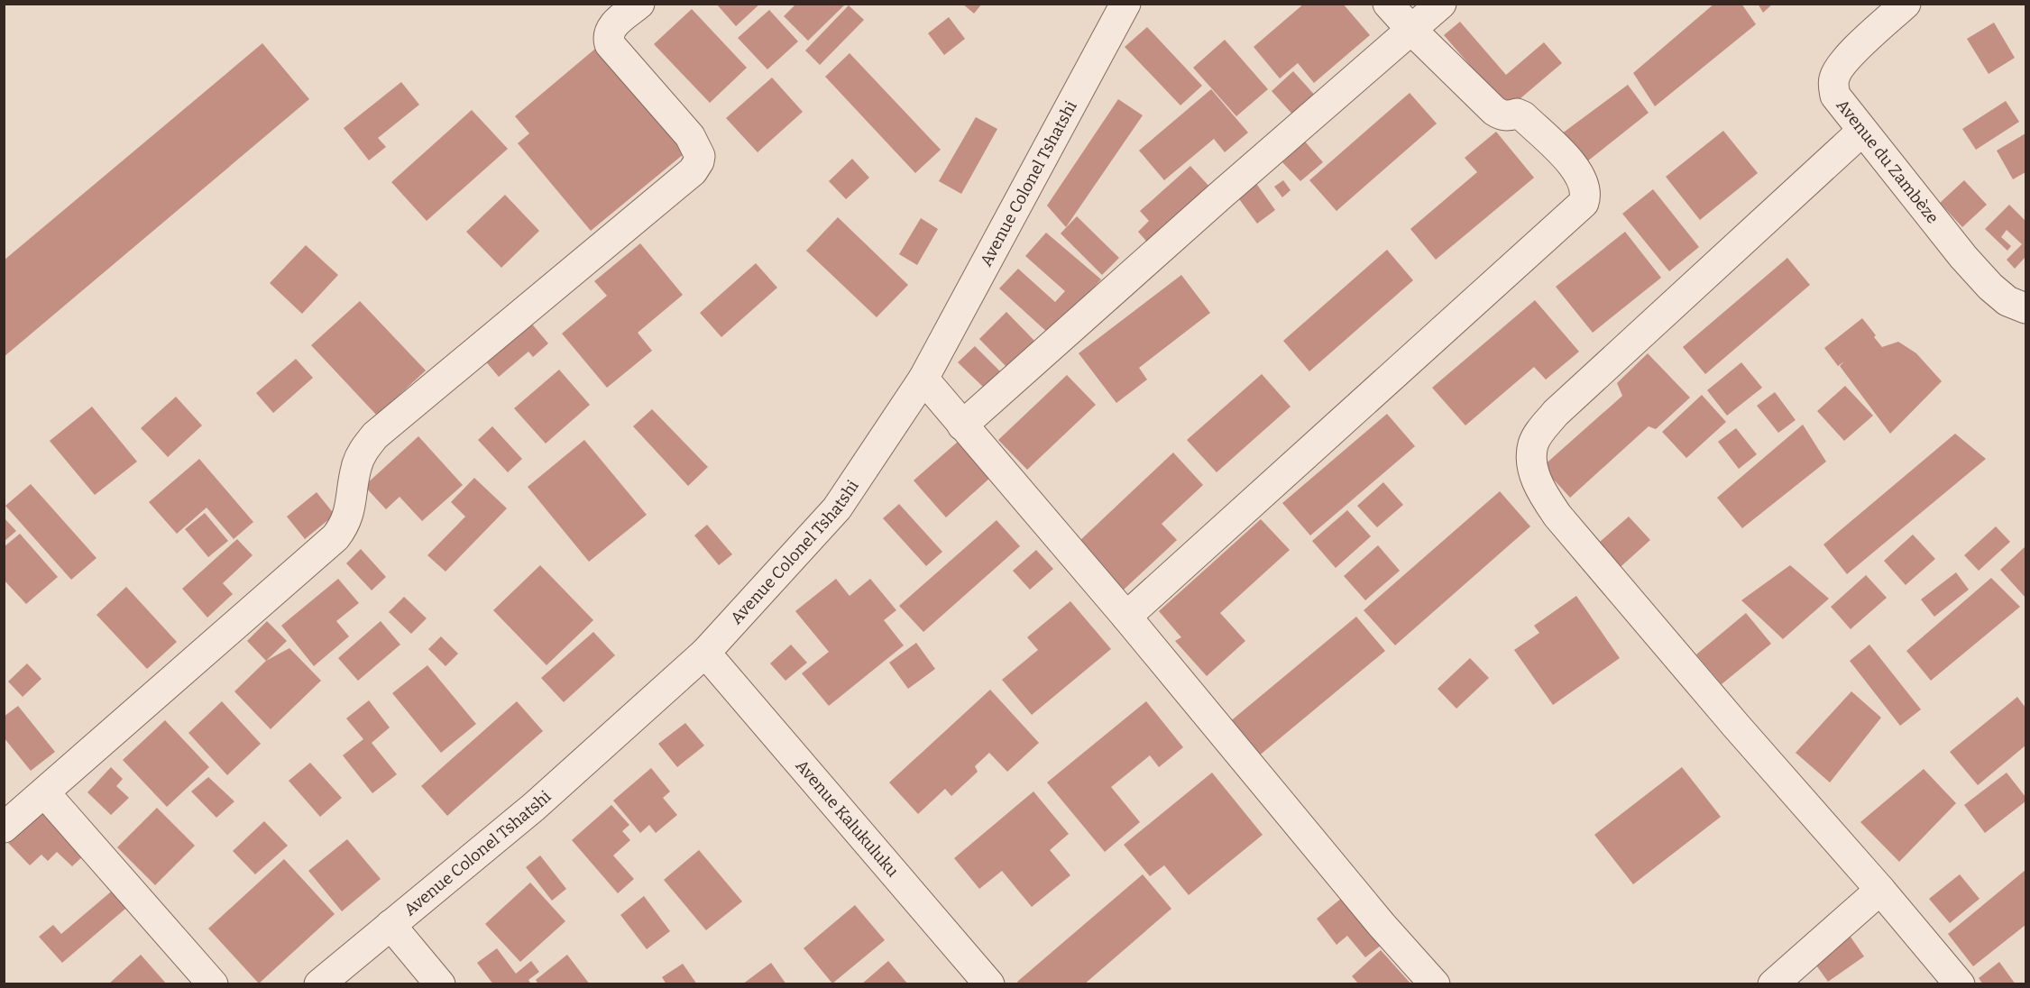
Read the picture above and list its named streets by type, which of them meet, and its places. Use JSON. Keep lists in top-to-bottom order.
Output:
{
  "streets": {
    "street": ["Avenue du Zambèze", "Avenue Colonel Tshatshi", "Avenue Kalukuluku"]
  },
  "crossings": [
    ["Avenue Colonel Tshatshi", "Avenue Kalukuluku"]
  ]
}
